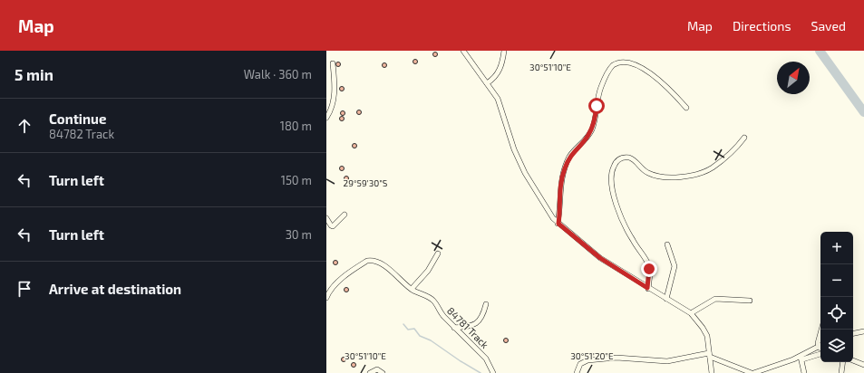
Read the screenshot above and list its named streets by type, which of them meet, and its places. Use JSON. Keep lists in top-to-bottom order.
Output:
{
  "streets": {
    "street": ["84781 Track"]
  },
  "north": "top right",
  "page": {
    "header": "Map",
    "nav": ["Map", "Directions", "Saved"],
    "heading": ["5 min", "Walk · 360 m"],
    "list": [
      ["Continue", "84782 Track", "180 m"],
      ["Turn left", "150 m"],
      ["Turn left", "30 m"],
      "Arrive at destination"
    ],
    "map_buttons": ["+", "−"]
  },
  "coordinates": ["30°51'10\"E", "29°59'30\"S", "30°51'20\"E"]
}
